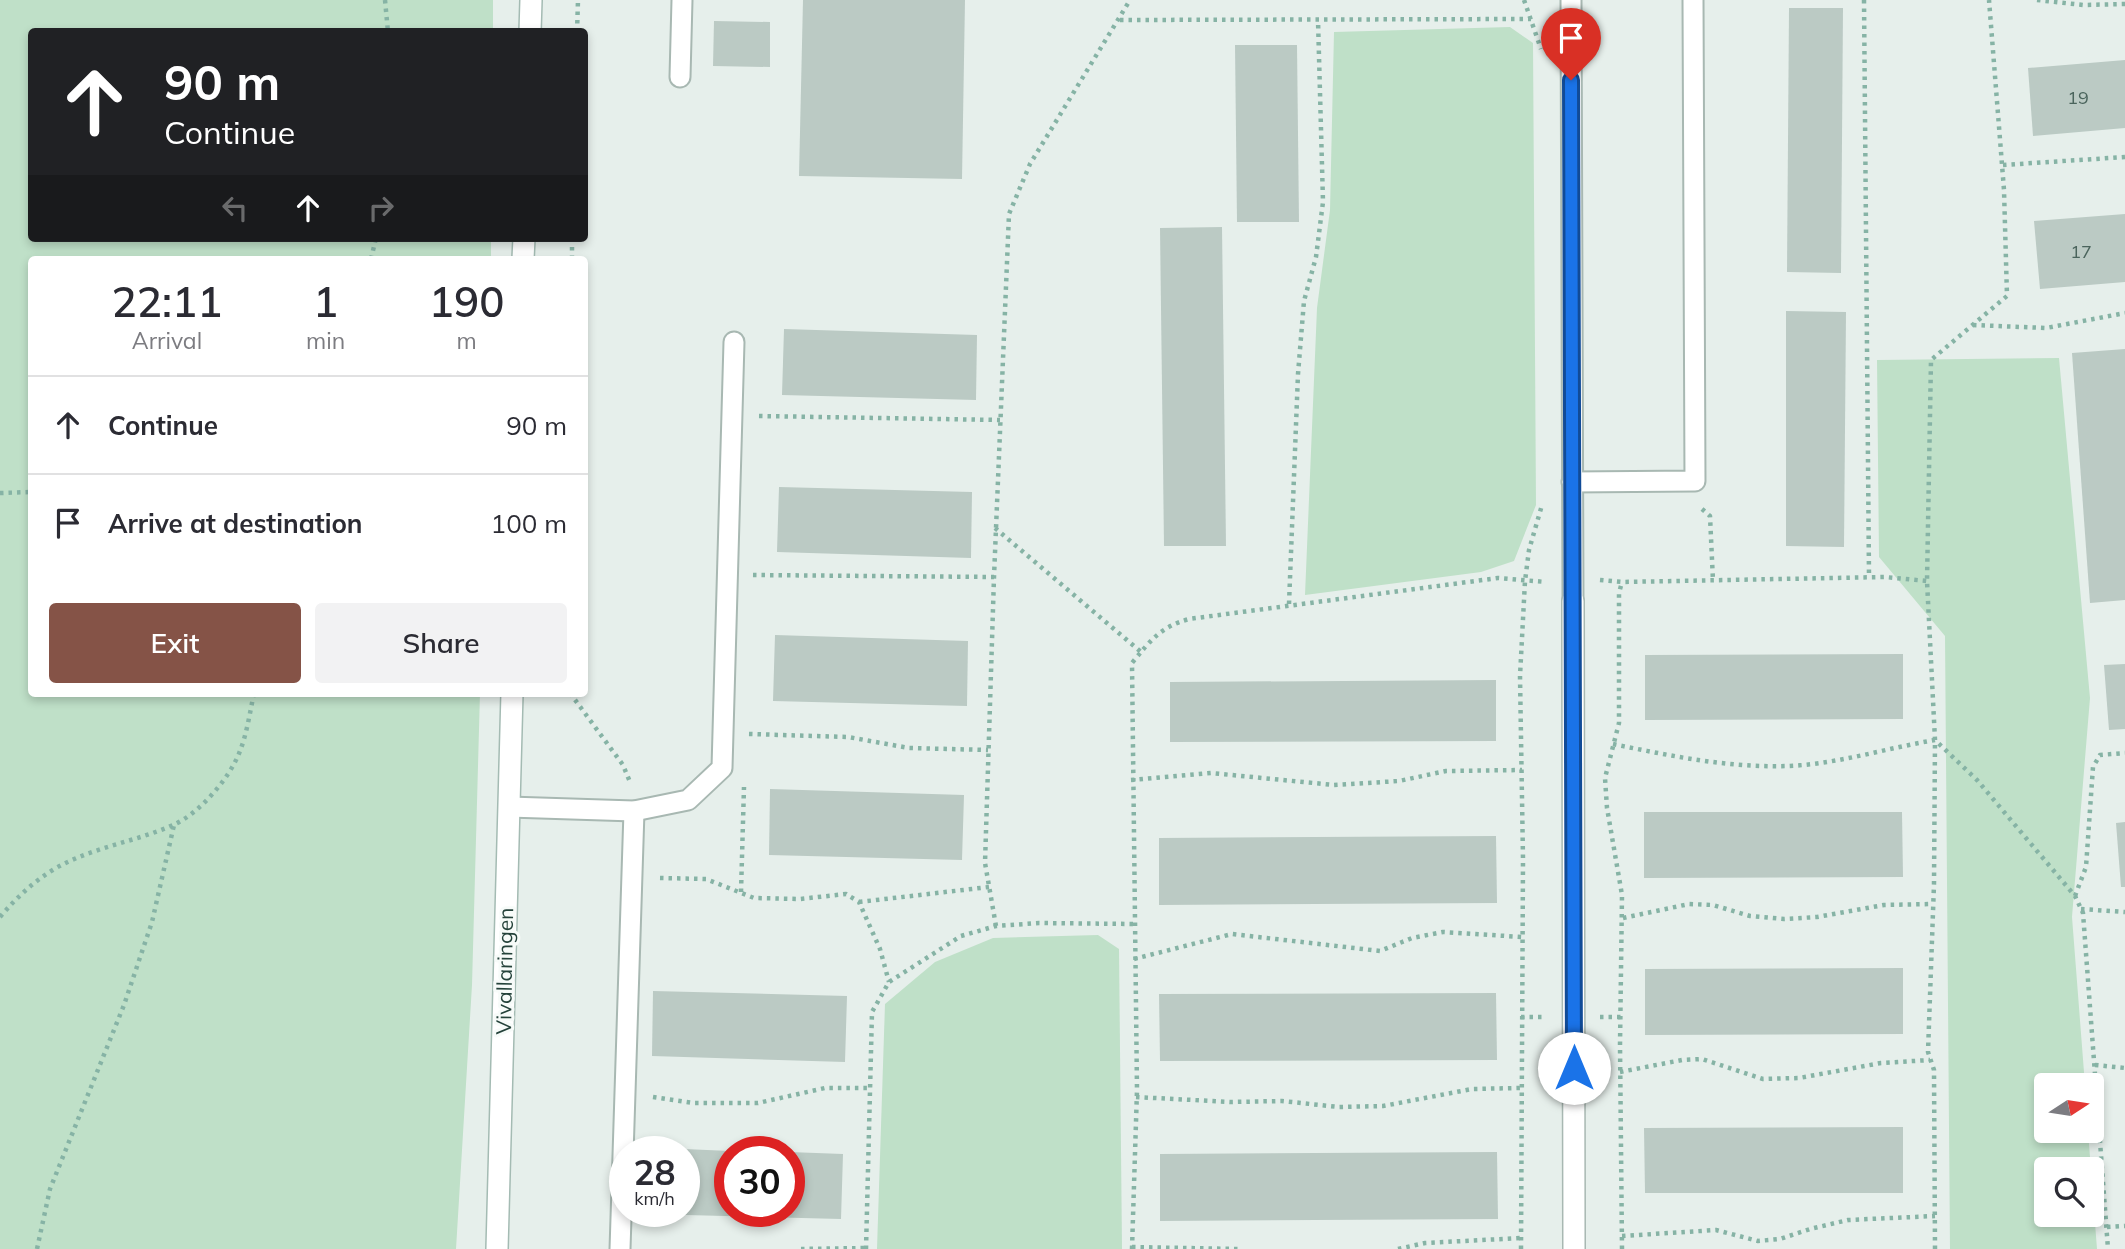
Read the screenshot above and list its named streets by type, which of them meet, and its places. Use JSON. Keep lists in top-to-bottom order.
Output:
{
  "streets": {
    "street": ["Vivallaringen"]
  },
  "house_numbers": ["19", "17"],
  "north": "right",
  "page": {
    "turn": ["90 m", "Continue"],
    "eta": [
      "22:11",
      "Arrival",
      "1",
      "min",
      "190",
      "m"
    ],
    "list": [
      {
        "name": "Continue",
        "value": "90 m"
      },
      {
        "name": "Arrive at destination",
        "value": "100 m"
      }
    ],
    "buttons": ["Exit", "Share"],
    "speed": "28 km/h",
    "limit": "30"
  }
}
